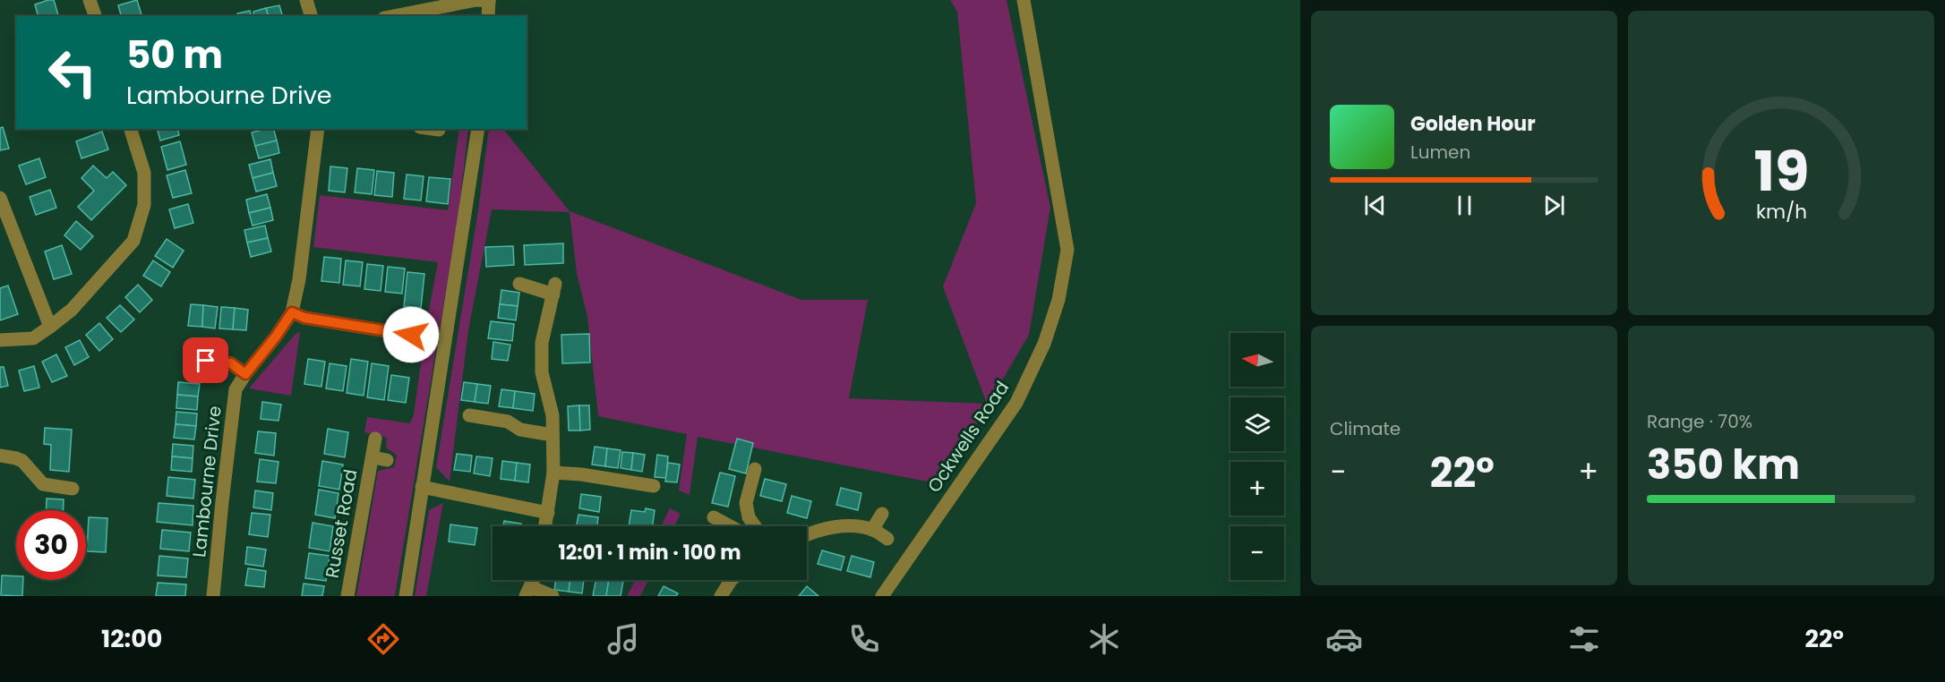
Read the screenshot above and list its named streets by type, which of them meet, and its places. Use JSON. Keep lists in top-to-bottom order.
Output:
{
  "streets": {
    "street": ["Ockwells Road", "Lambourne Drive", "Russet Road"]
  },
  "north": "left",
  "page": {
    "turn": ["50 m", "Lambourne Drive"],
    "song": ["Golden Hour", "Lumen"],
    "tile": [
      "Climate",
      ["Range · 70%", "350 km"]
    ],
    "map_buttons": ["+", "−"],
    "heat": ["−", "22°", "+"],
    "limit": "30",
    "trip": "12:01 · 1 min · 100 m",
    "tabs": ["12:00", "22°"],
    "gauge": ["19", "km/h"]
  }
}
